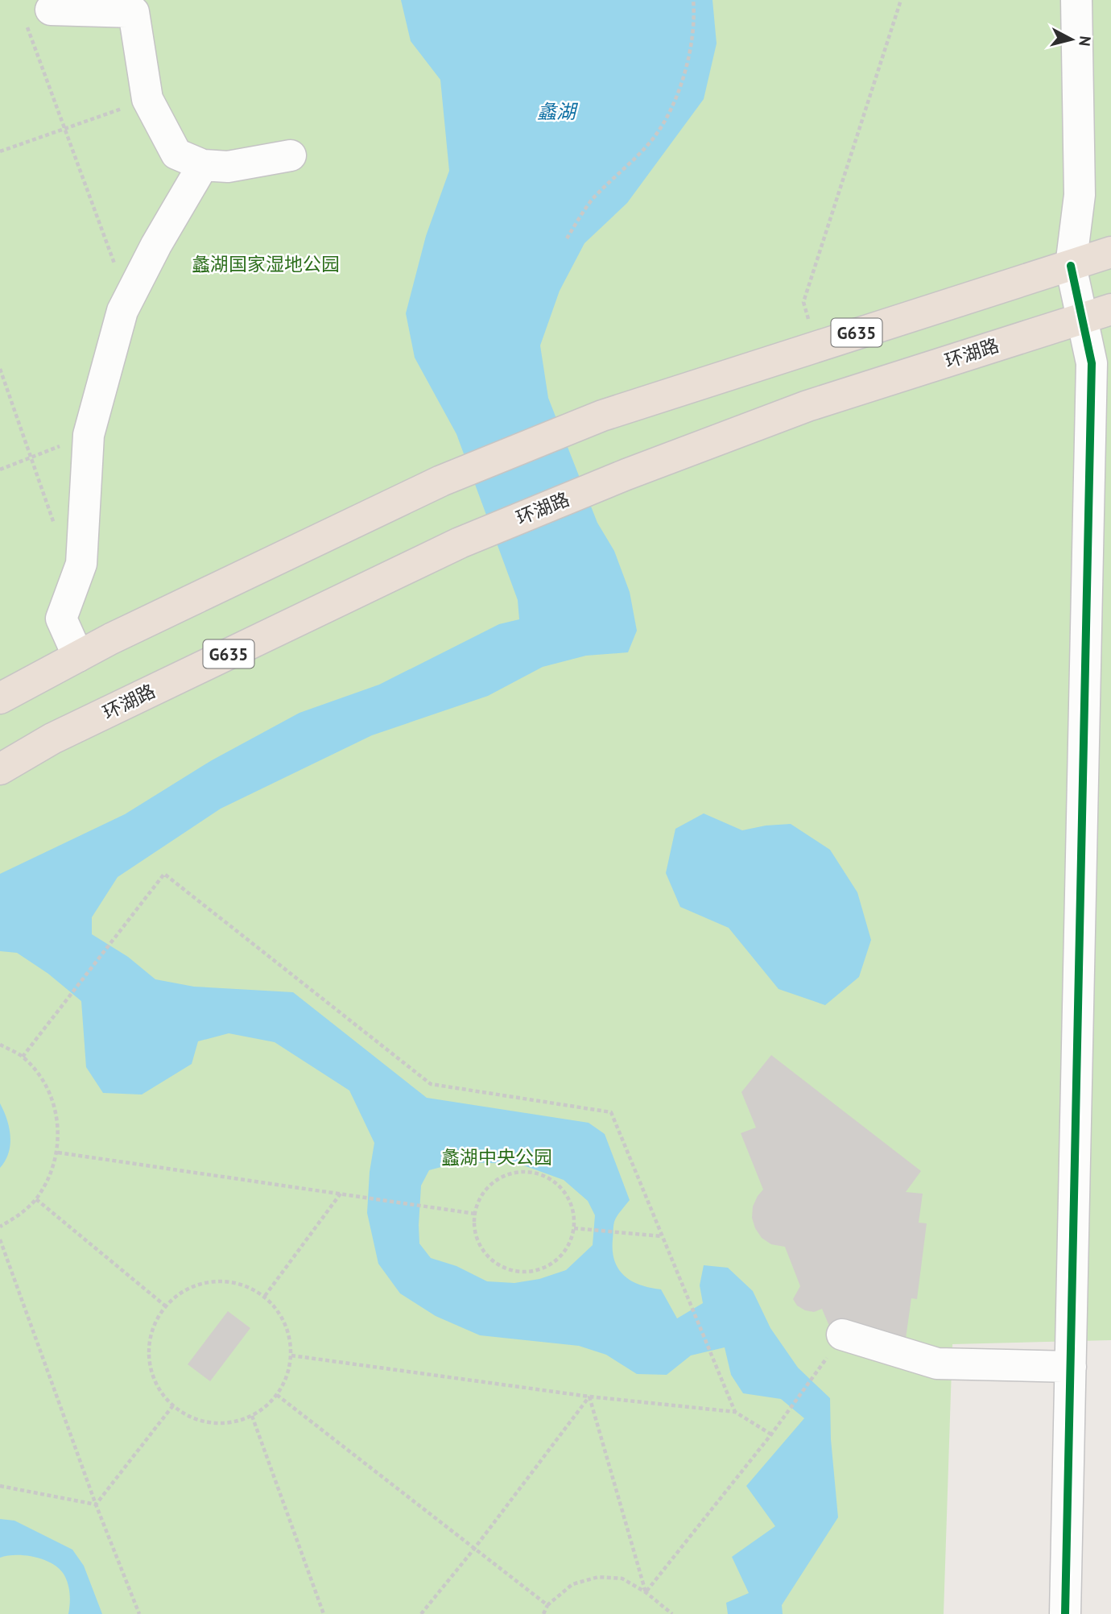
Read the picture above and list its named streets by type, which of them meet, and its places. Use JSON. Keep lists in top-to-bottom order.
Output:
{
  "streets": {
    "highway": ["G635", "环湖路"]
  },
  "water": ["蠡湖"],
  "parks": ["蠡湖国家湿地公园", "蠡湖中央公园"],
  "north": "right"
}
